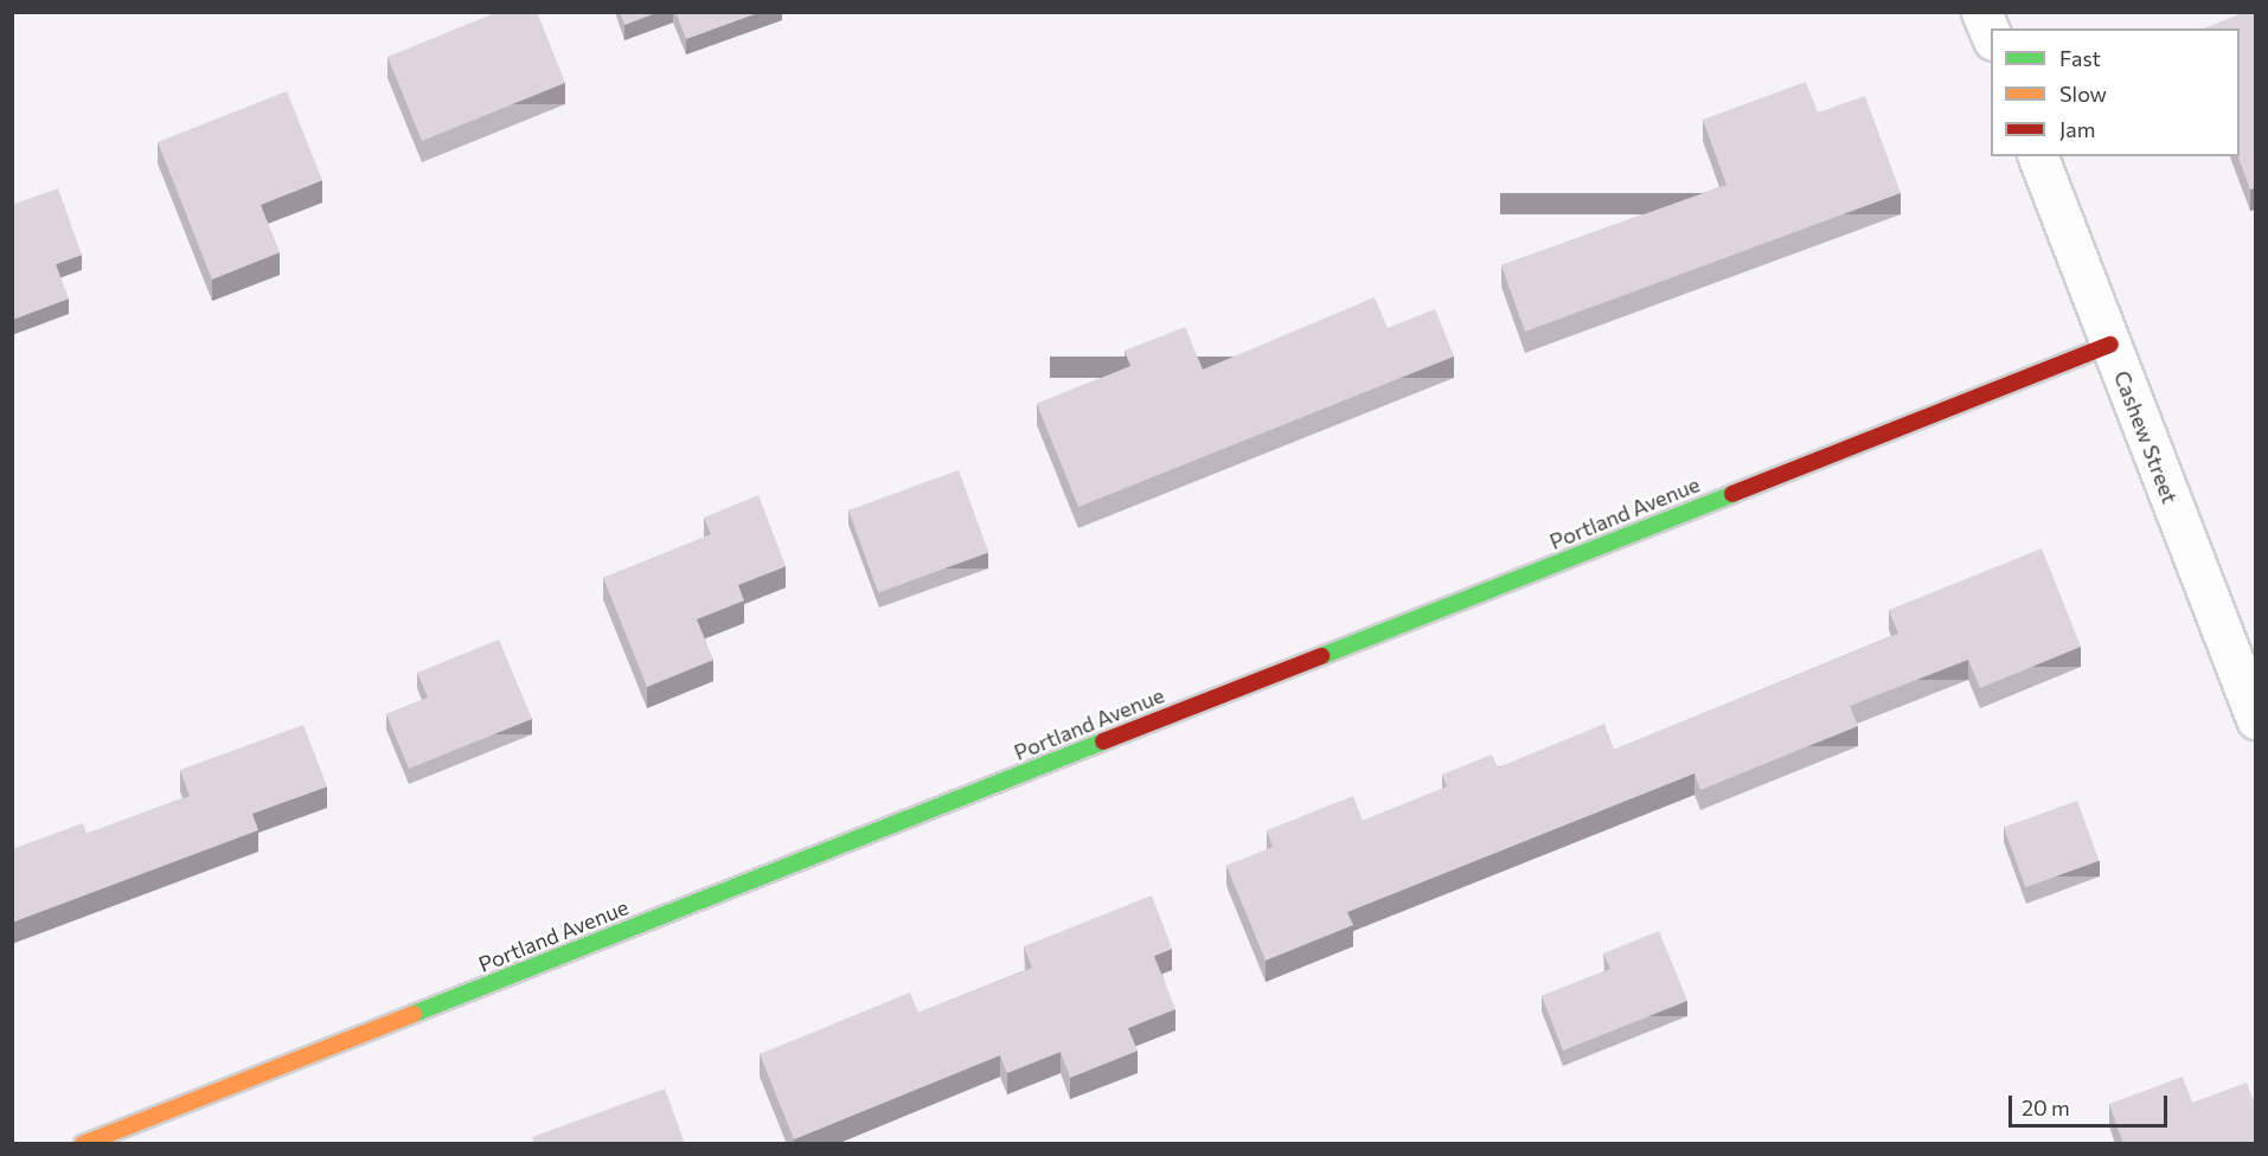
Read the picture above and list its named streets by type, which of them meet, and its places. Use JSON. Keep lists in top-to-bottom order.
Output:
{
  "streets": {
    "street": ["Cashew Street", "Portland Avenue"]
  },
  "crossings": [
    ["Cashew Street", "Portland Avenue"]
  ],
  "legend": ["Fast", "Slow", "Jam"],
  "scale_bar": "20 m"
}
